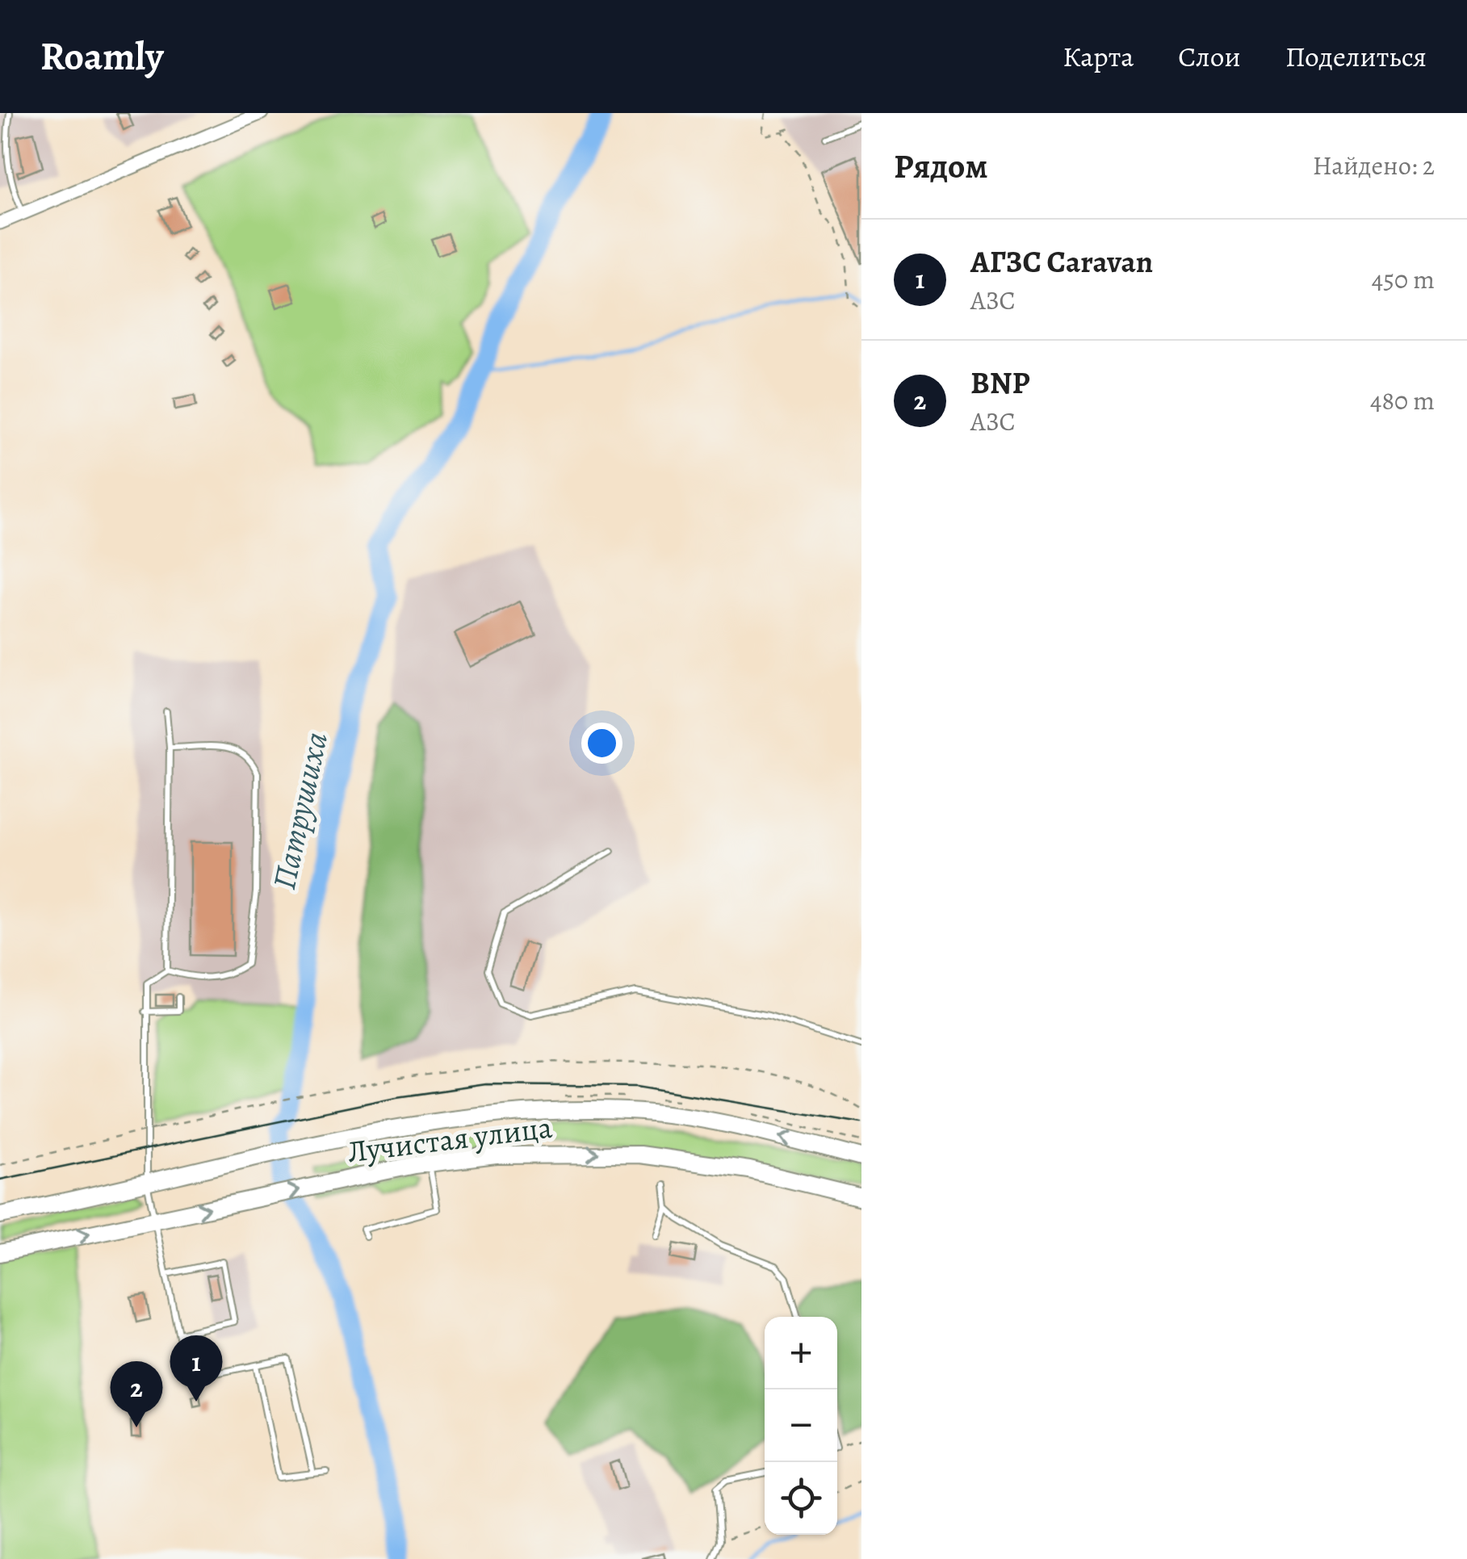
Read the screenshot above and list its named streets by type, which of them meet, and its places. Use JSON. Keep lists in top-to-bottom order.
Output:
{
  "streets": {
    "main road": ["Лучистая улица"]
  },
  "water": ["Патрушиха"],
  "page": {
    "header": "Roamly",
    "nav": ["Карта", "Слои", "Поделиться"],
    "heading": ["Рядом", "Найдено: 2"],
    "list": [
      {
        "mark": "1",
        "name": "АГЗС Caravan",
        "note": "АЗС",
        "value": "450 m"
      },
      {
        "mark": "2",
        "name": "BNP",
        "note": "АЗС",
        "value": "480 m"
      }
    ],
    "map_buttons": ["+", "−"],
    "pins": ["1", "2"]
  }
}
